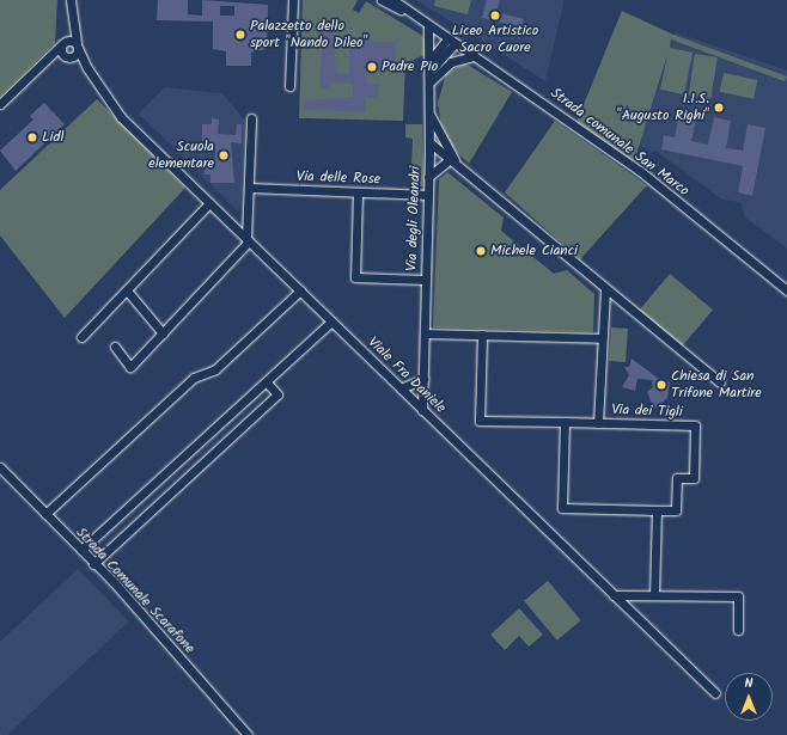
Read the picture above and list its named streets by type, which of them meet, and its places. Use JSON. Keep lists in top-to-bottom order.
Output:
{
  "streets": {
    "street": [
      "Strada comunale San Marco",
      "Via delle Rose",
      "Via degli Oleandri",
      "Viale Fra Daniele",
      "Via dei Tigli",
      "Strada Comunale Scarafone"
    ]
  },
  "crossings": [
    ["Strada comunale San Marco", "Via degli Oleandri"],
    ["Via delle Rose", "Via degli Oleandri"],
    ["Via degli Oleandri", "Viale Fra Daniele"]
  ],
  "places": [
    "Liceo Artistico Sacro Cuore",
    "Palazzetto dello sport \"Nando Dileo\"",
    "Padre Pio",
    "I.I.S. \"Augusto Righi\"",
    "Lidl",
    "Scuola elementare",
    "Michele Cianci",
    "Chiesa di San Trifone Martire"
  ],
  "north": "top"
}
